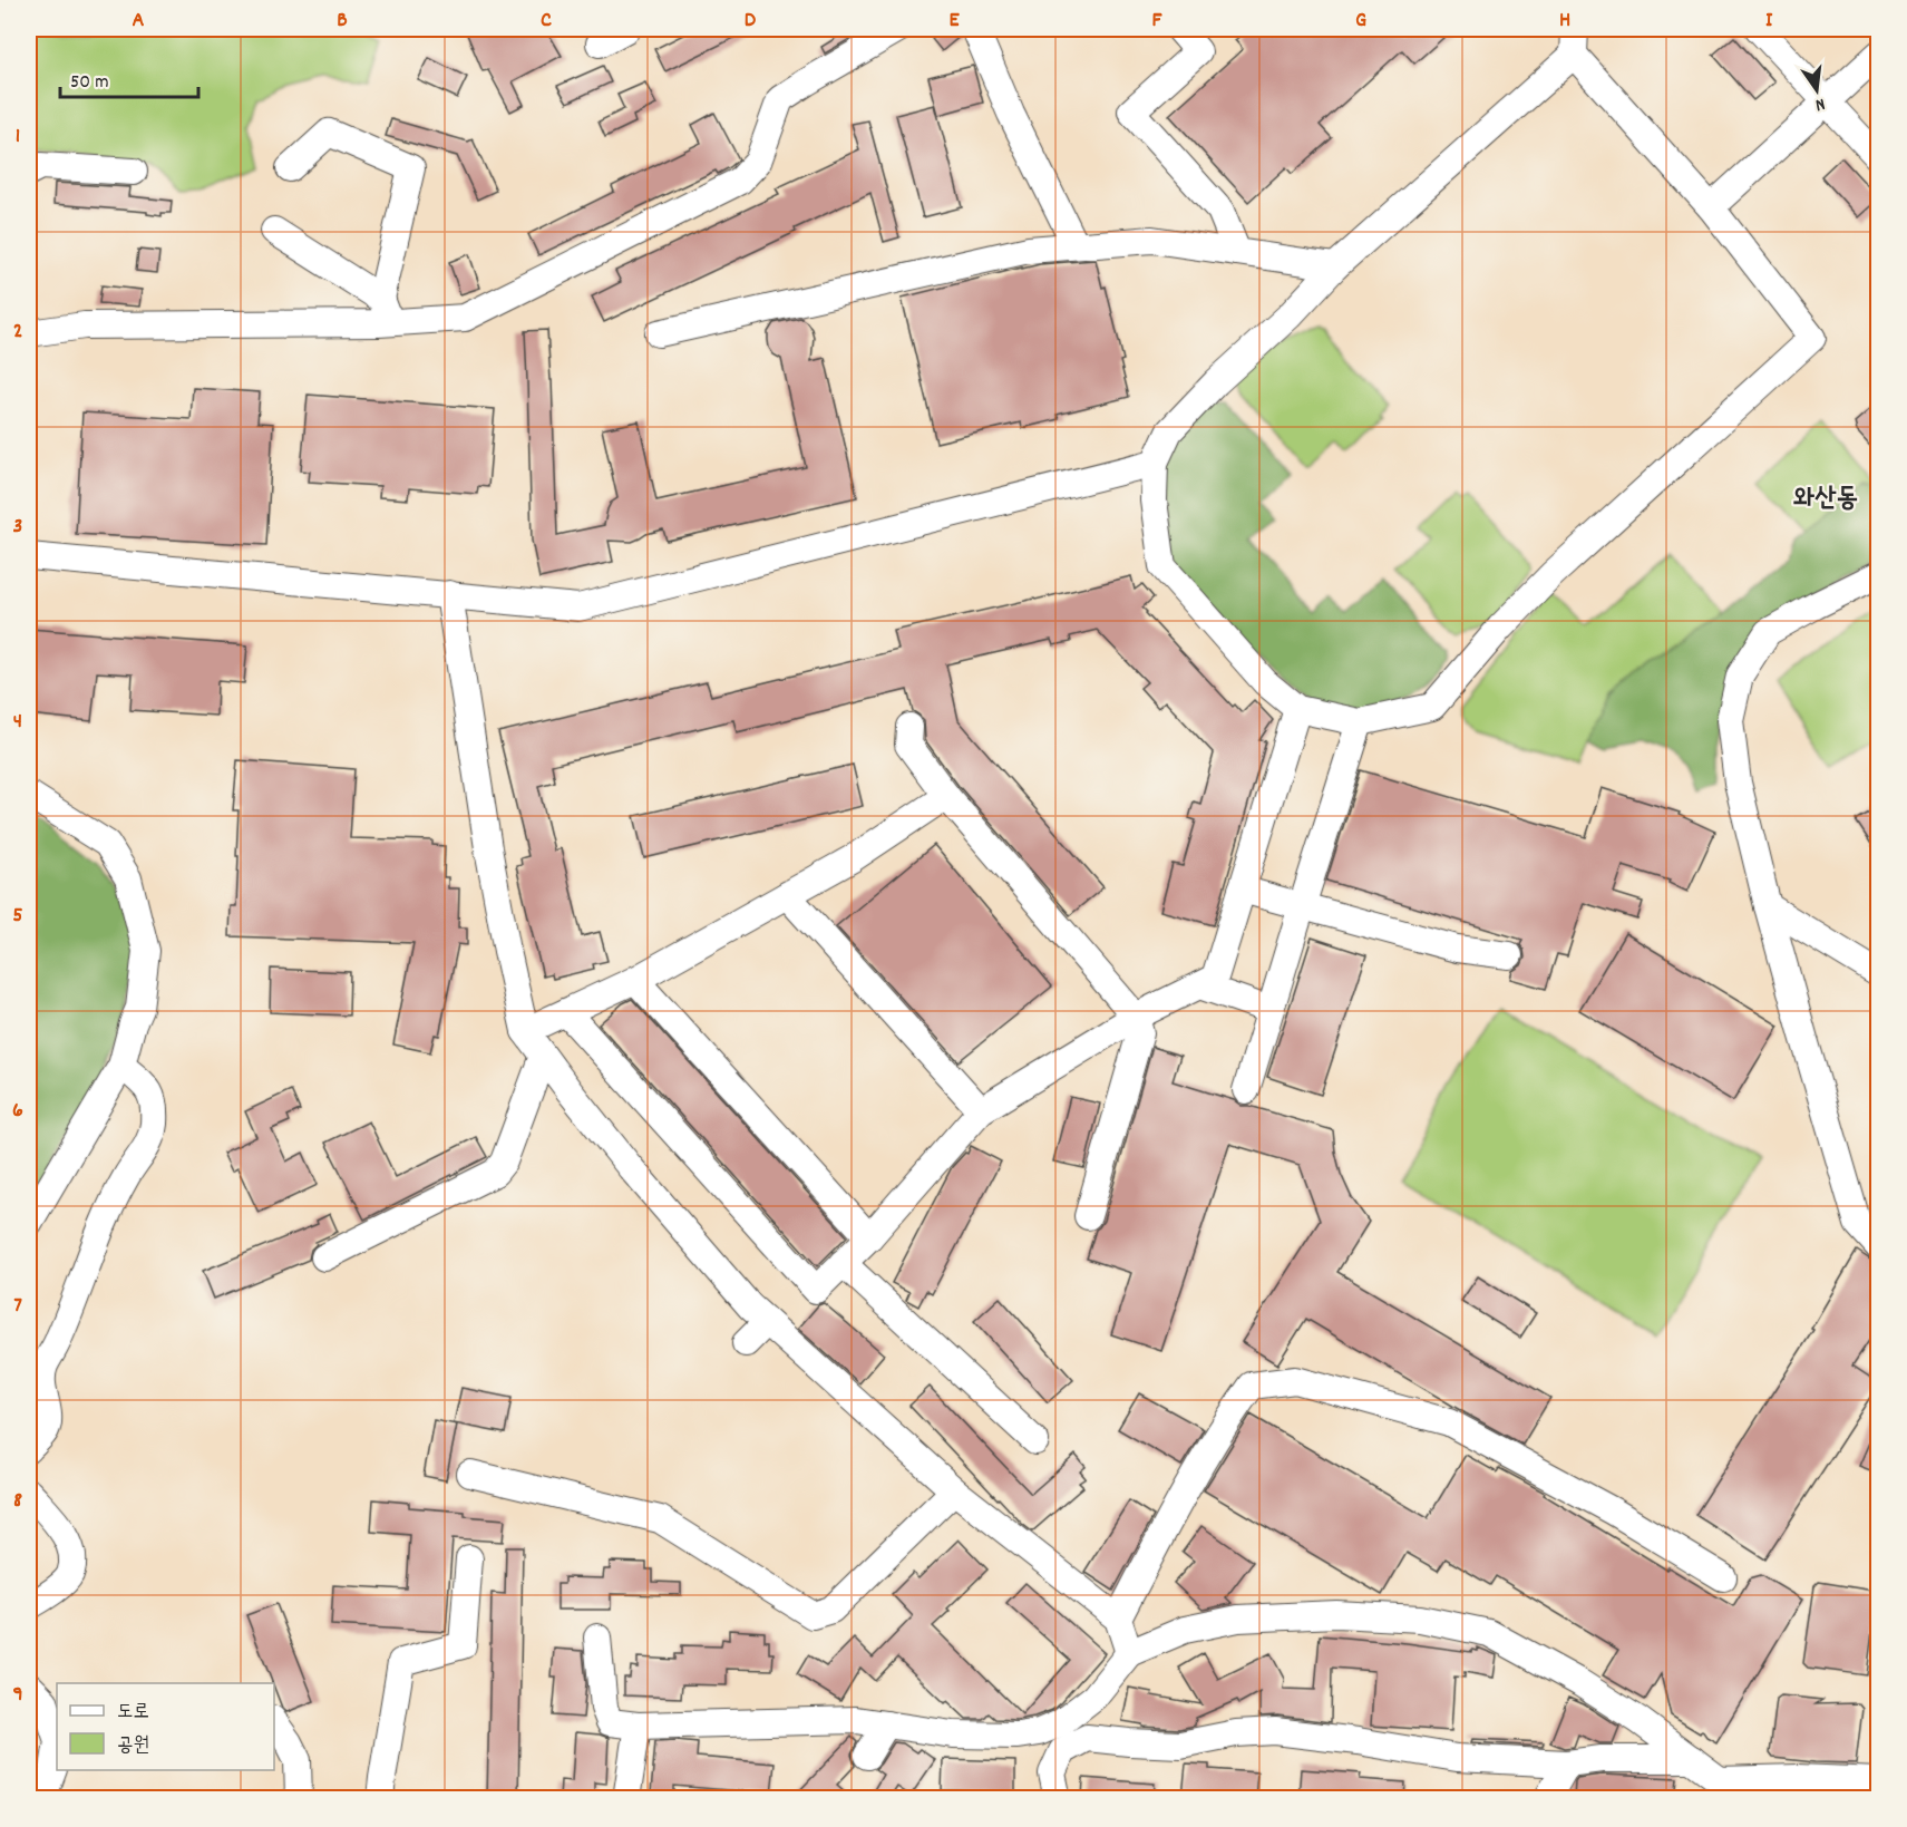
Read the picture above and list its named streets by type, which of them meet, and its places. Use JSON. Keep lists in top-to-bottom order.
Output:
{
  "districts": ["와산동"],
  "legend": ["도로", "공원"],
  "scale_bar": "50 m",
  "north": "bottom",
  "grid": {
    "columns": [
      "A",
      "B",
      "C",
      "D",
      "E",
      "F",
      "G",
      "H",
      "I"
    ],
    "rows": [
      "1",
      "2",
      "3",
      "4",
      "5",
      "6",
      "7",
      "8",
      "9"
    ]
  }
}
